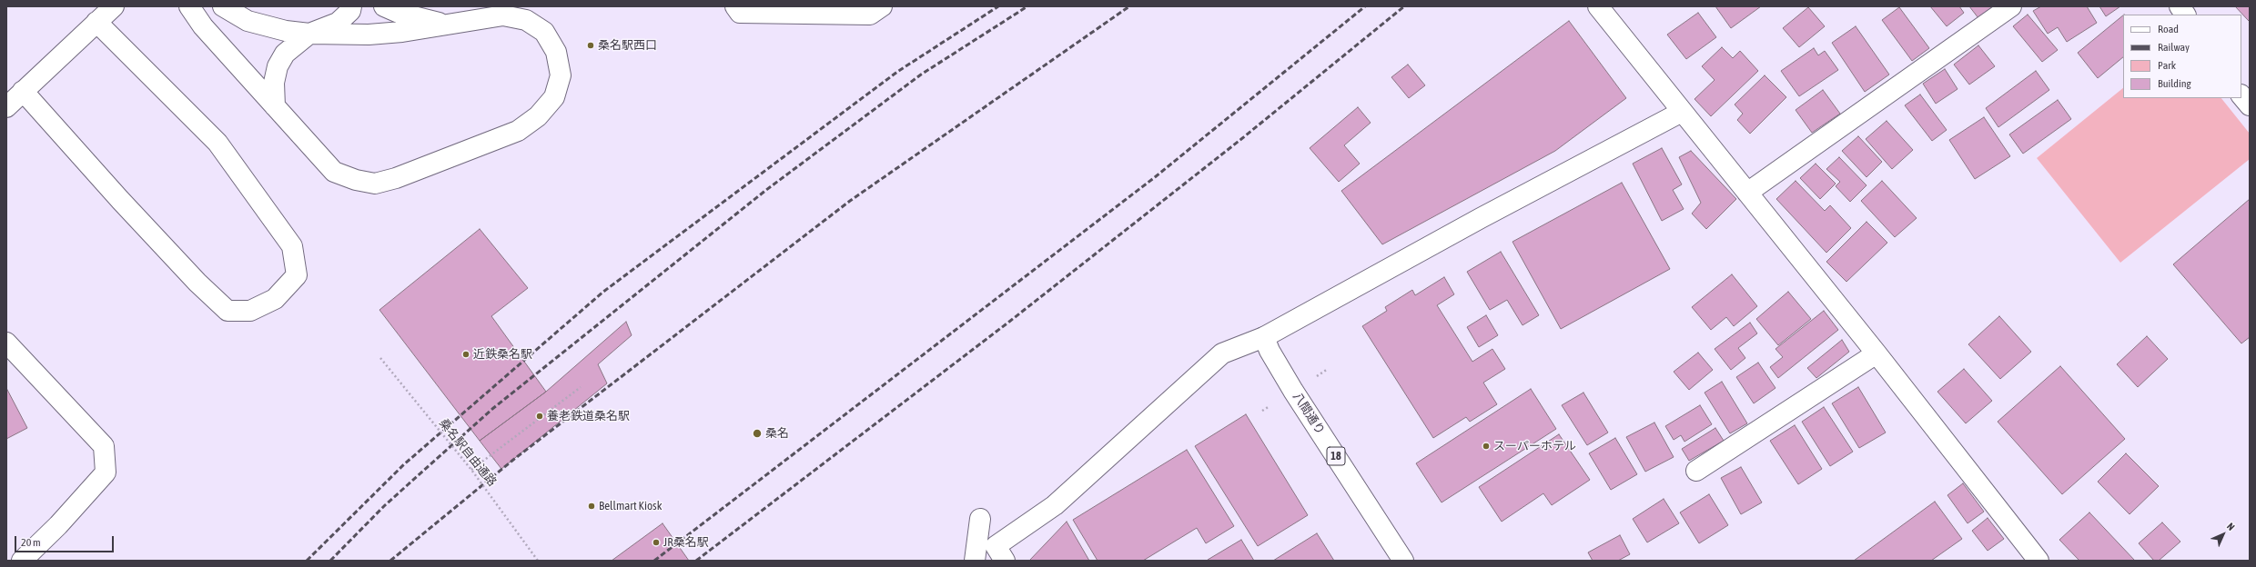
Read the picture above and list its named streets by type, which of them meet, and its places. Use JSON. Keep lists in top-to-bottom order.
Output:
{
  "streets": {
    "street": ["八間通り", "18"],
    "path": ["桑名駅自由通路"]
  },
  "places": [
    "桑名駅西口",
    "近鉄桑名駅",
    "養老鉄道桑名駅",
    "桑名",
    "スーパーホテル",
    "Bellmart Kiosk",
    "JR桑名駅"
  ],
  "legend": [
    "Road",
    "Railway",
    "Park",
    "Building"
  ],
  "scale_bar": "20 m",
  "north": "top right"
}
